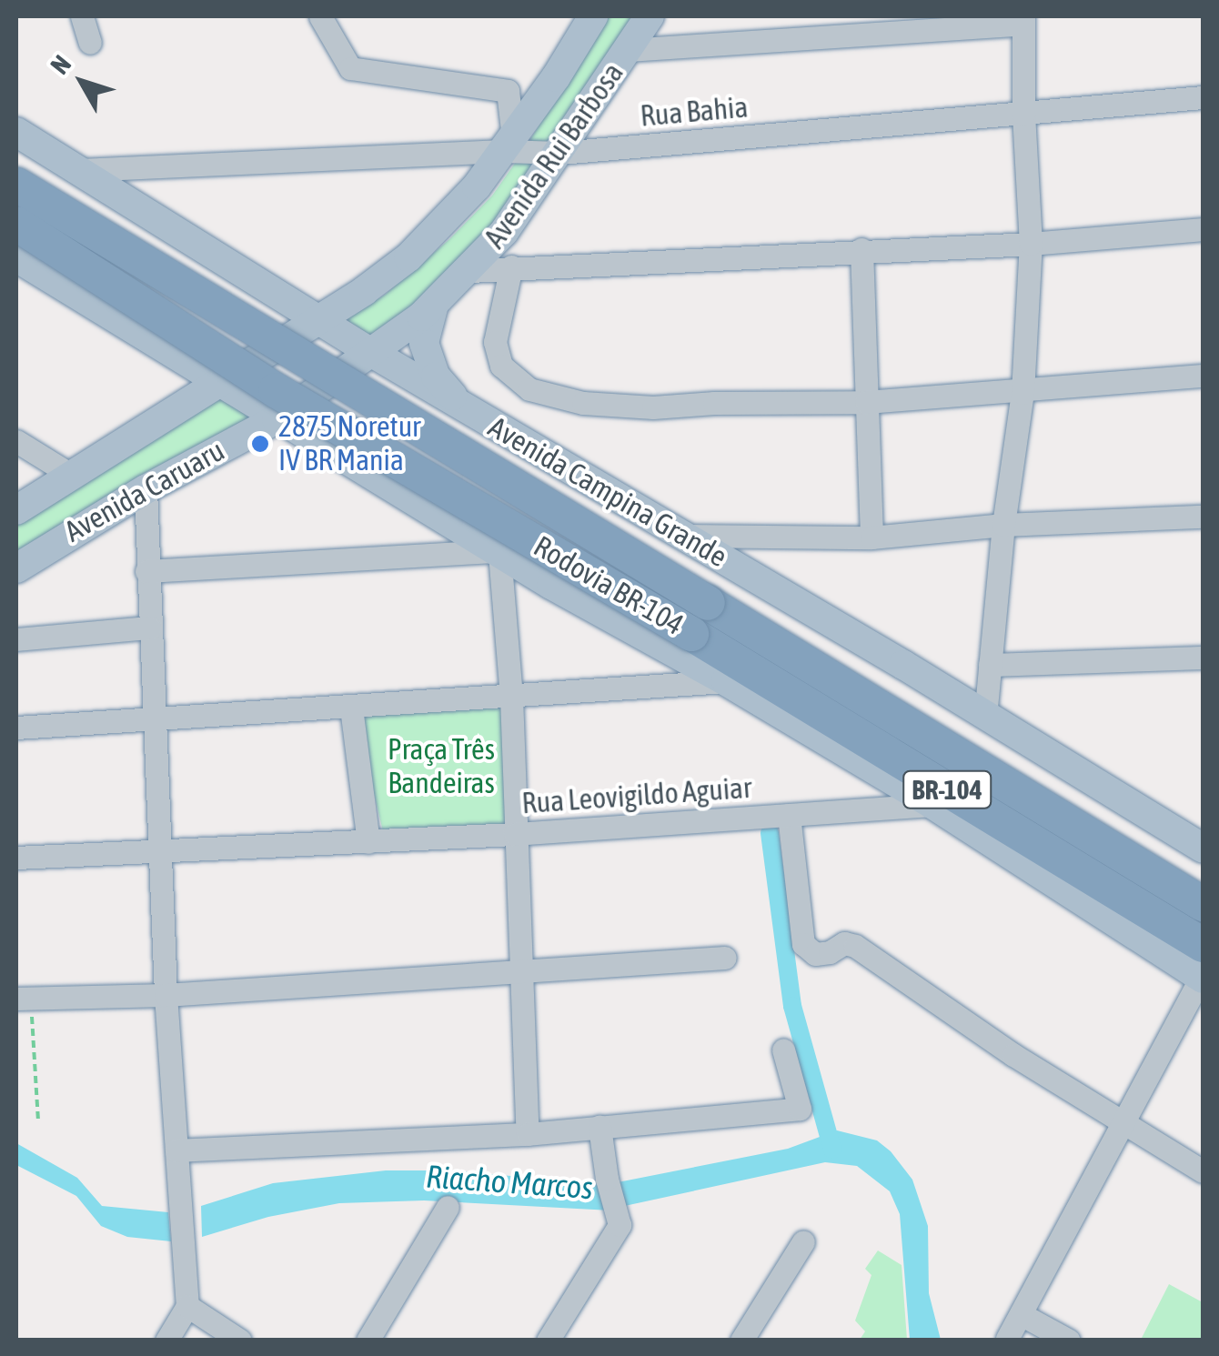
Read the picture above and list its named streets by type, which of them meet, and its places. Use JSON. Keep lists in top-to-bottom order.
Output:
{
  "streets": {
    "highway": ["Rodovia BR-104", "BR-104"],
    "main road": ["Avenida Rui Barbosa", "Avenida Caruaru", "Avenida Campina Grande"],
    "street": ["Rua Bahia", "Rua Leovigildo Aguiar"]
  },
  "crossings": [
    ["Rua Bahia", "Avenida Rui Barbosa"],
    ["Rua Bahia", "Avenida Campina Grande"],
    ["Avenida Rui Barbosa", "Avenida Caruaru"],
    ["Avenida Rui Barbosa", "Avenida Campina Grande"]
  ],
  "water": ["Riacho Marcos"],
  "parks": ["Praça Três Bandeiras"],
  "places": ["2875 Noretur IV BR Mania"],
  "north": "top left"
}
